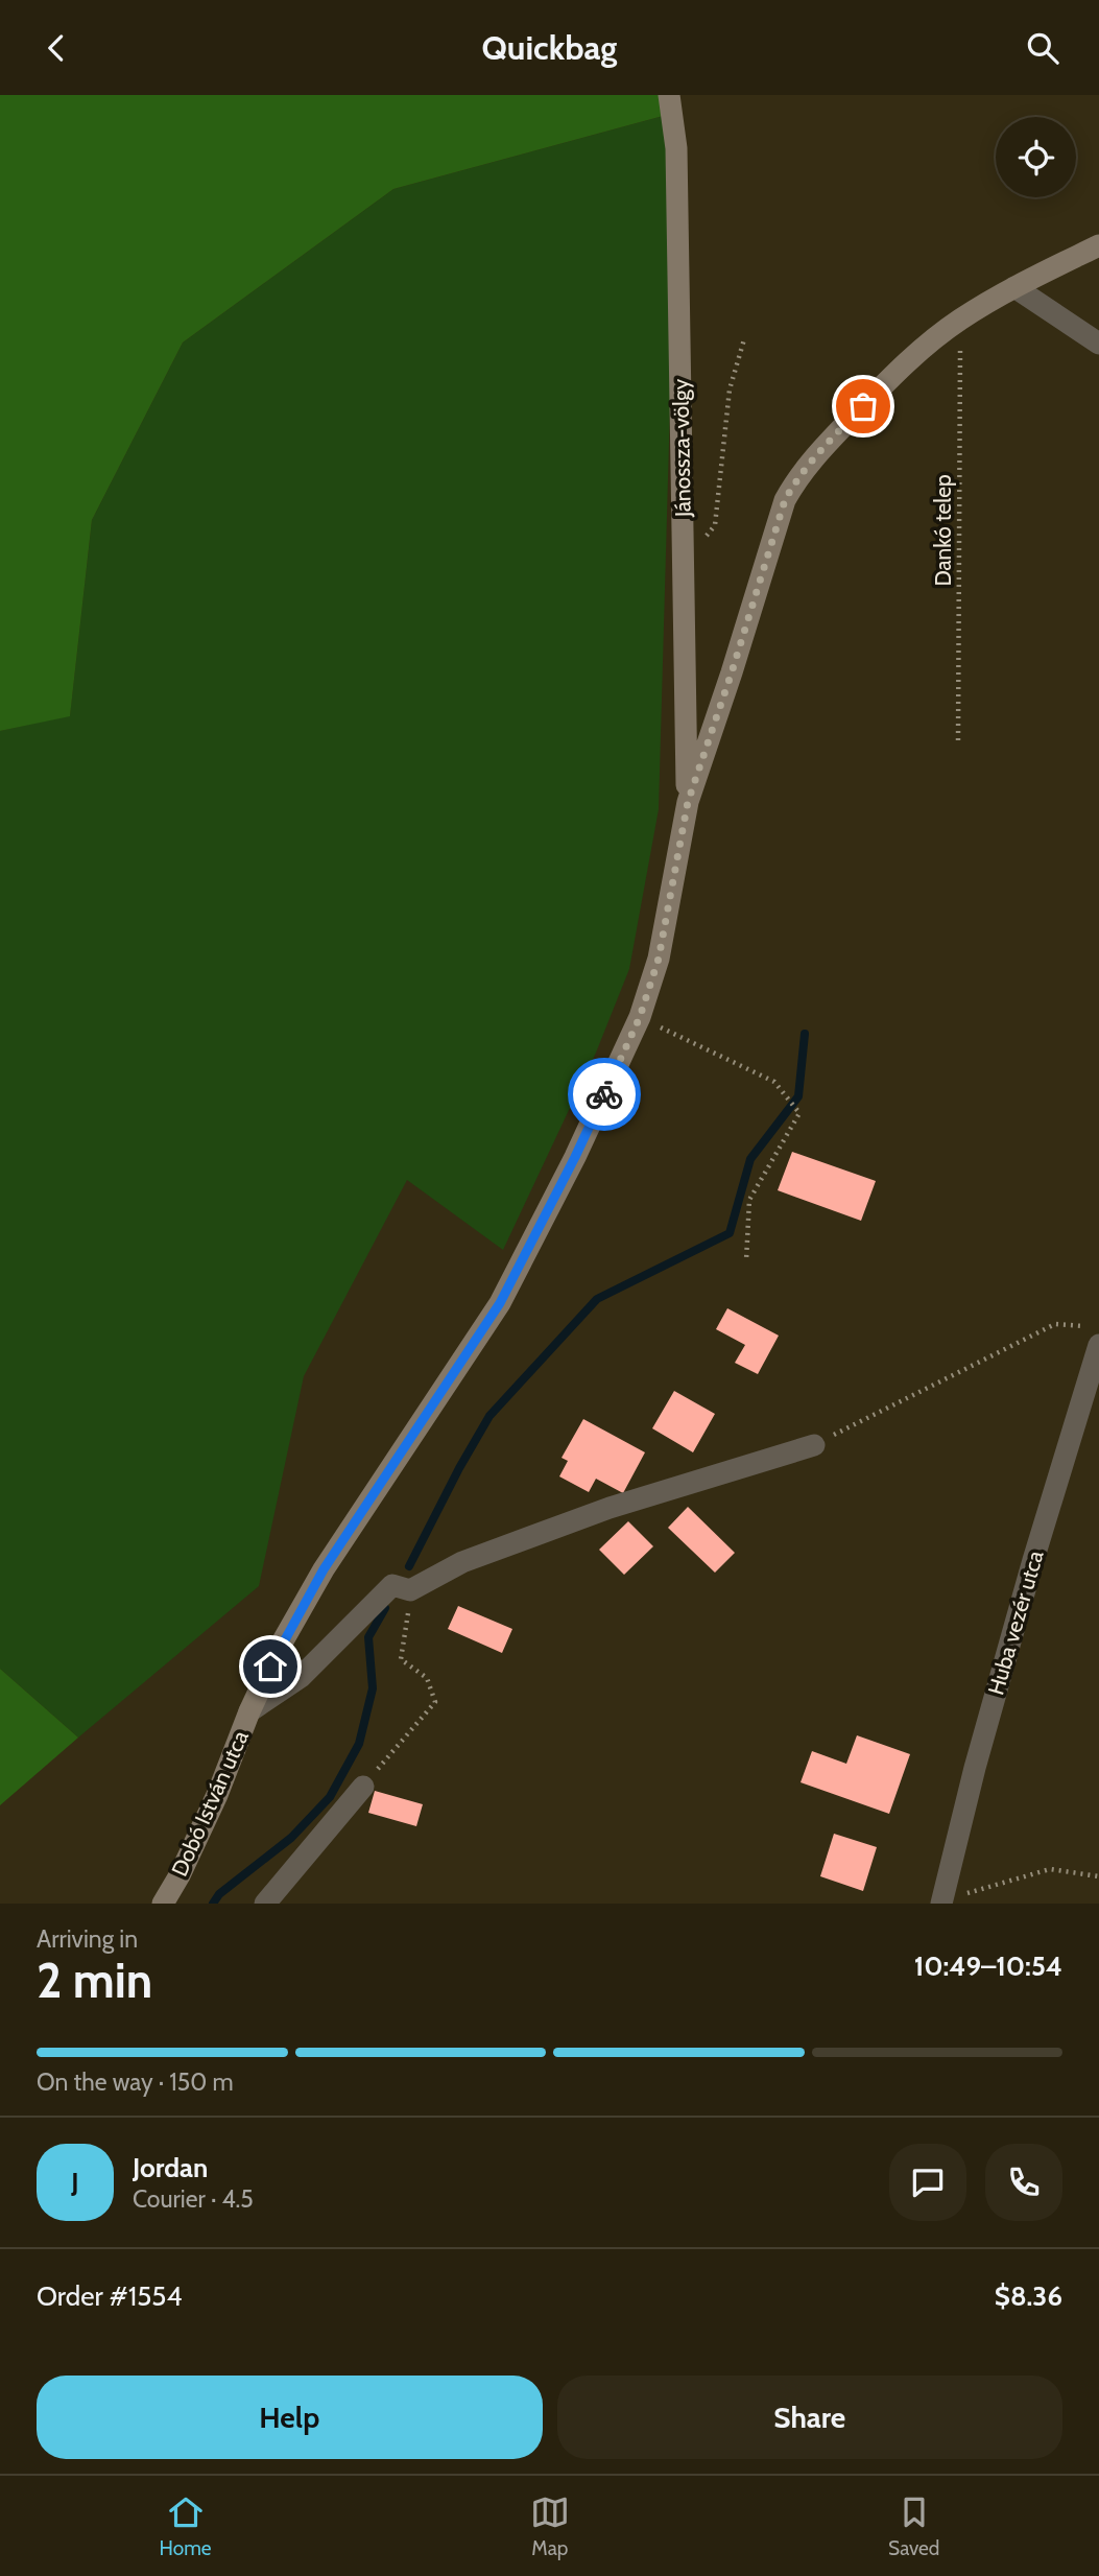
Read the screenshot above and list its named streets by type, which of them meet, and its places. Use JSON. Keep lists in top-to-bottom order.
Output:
{
  "streets": {
    "main road": ["Jánossza-völgy", "Dobó István utca"],
    "street": ["Huba vezér utca"],
    "path": ["Dankó telep"]
  },
  "crossings": [
    ["Jánossza-völgy", "Dobó István utca"]
  ],
  "page": {
    "header": "Quickbag",
    "heading": ["2 min", "Arriving in", "10:49–10:54"],
    "panel": [
      "Jordan",
      "Courier · 4.5",
      "Order #1554",
      "$8.36"
    ],
    "bar": "On the way · 150 m",
    "round": "J",
    "buttons": ["Help", "Share"],
    "tabs": ["Home", "Map", "Saved"]
  }
}
